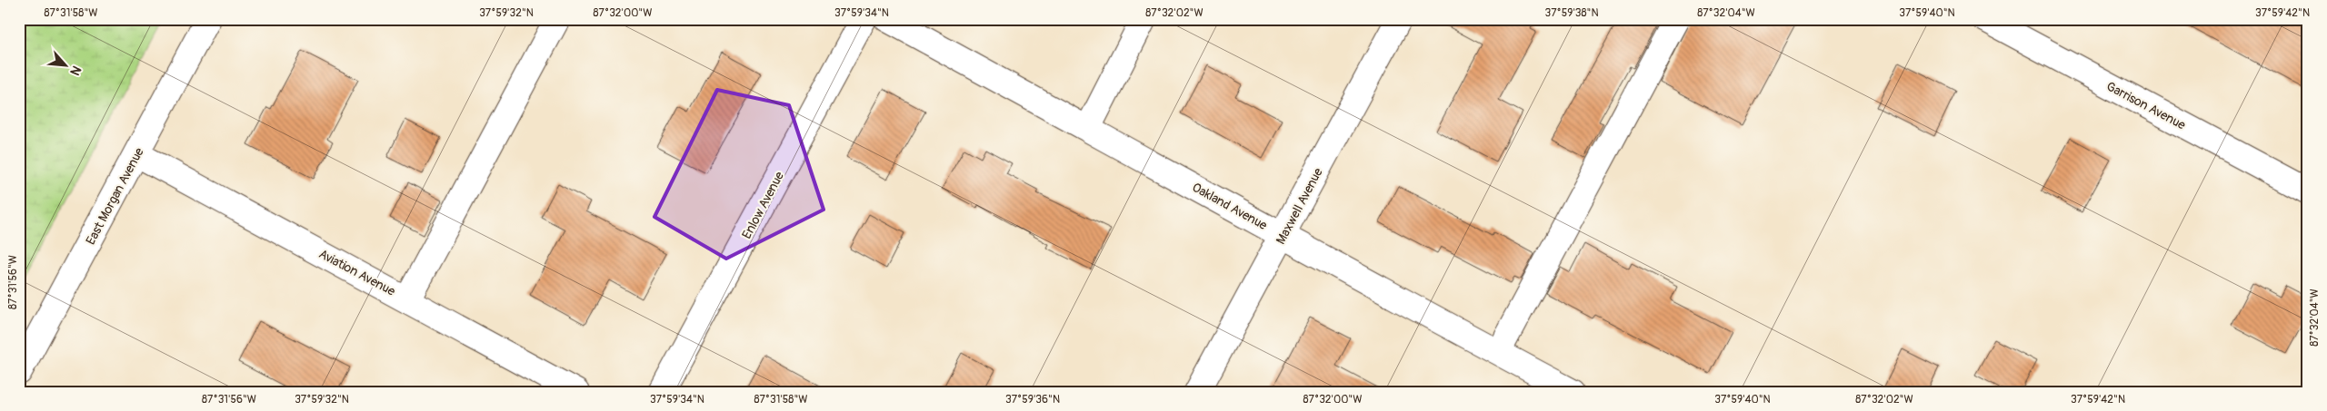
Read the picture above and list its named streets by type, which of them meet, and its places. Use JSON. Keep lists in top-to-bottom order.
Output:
{
  "streets": {
    "street": [
      "Garrison Avenue",
      "East Morgan Avenue",
      "Enlow Avenue",
      "Oakland Avenue",
      "Maxwell Avenue",
      "Aviation Avenue"
    ]
  },
  "crossings": [
    ["East Morgan Avenue", "Aviation Avenue"],
    ["Oakland Avenue", "Maxwell Avenue"]
  ],
  "north": "bottom right",
  "coordinates": [
    "87°31'58\"W",
    "37°59'32\"N",
    "87°32'00\"W",
    "37°59'34\"N",
    "87°32'02\"W",
    "37°59'38\"N",
    "87°32'04\"W",
    "37°59'40\"N",
    "37°59'42\"N",
    "87°31'56\"W",
    "37°59'36\"N"
  ]
}
